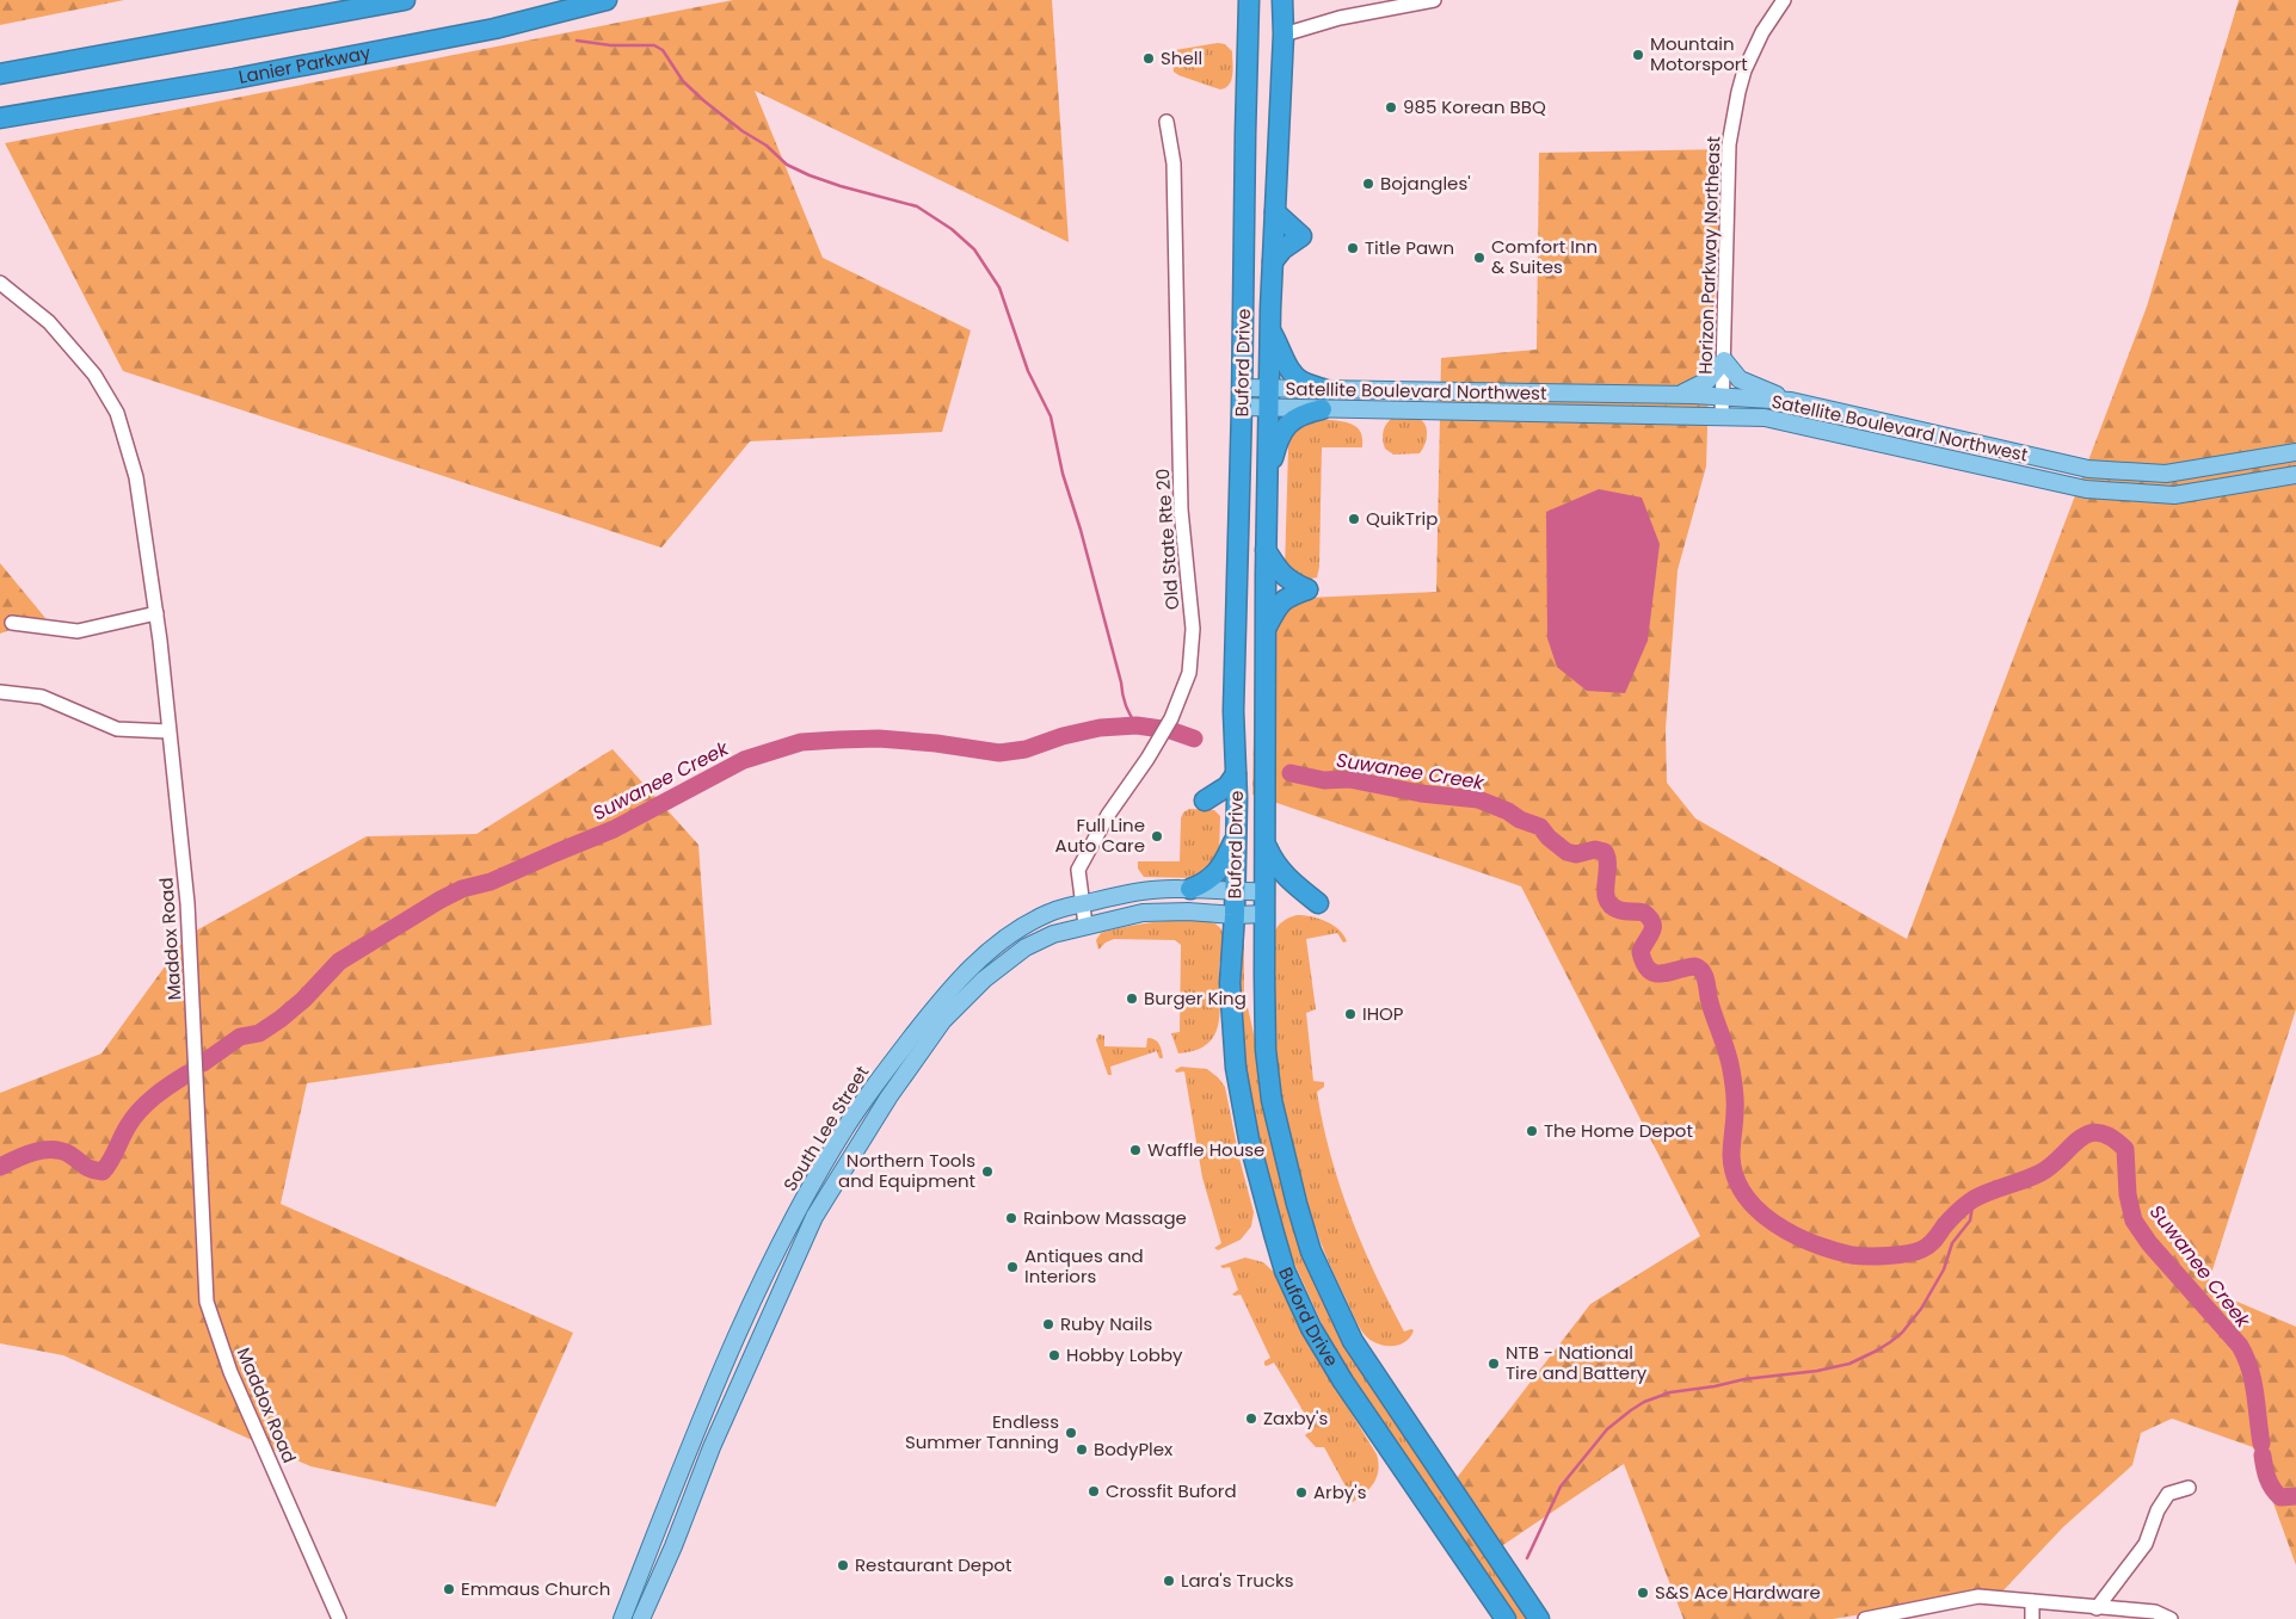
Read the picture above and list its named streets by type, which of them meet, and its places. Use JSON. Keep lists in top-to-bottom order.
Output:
{
  "streets": {
    "highway": ["Lanier Parkway", "Buford Drive"],
    "main road": ["Satellite Boulevard Northwest", "South Lee Street"],
    "street": ["Horizon Parkway Northeast", "Old State Rte 20", "Maddox Road"]
  },
  "crossings": [
    ["Horizon Parkway Northeast", "Satellite Boulevard Northwest"],
    ["Buford Drive", "Satellite Boulevard Northwest"],
    ["Buford Drive", "South Lee Street"],
    ["Old State Rte 20", "South Lee Street"]
  ],
  "water": ["Suwanee Creek"],
  "places": [
    "Mountain Motorsport",
    "Shell",
    "985 Korean BBQ",
    "Bojangles'",
    "Title Pawn",
    "Comfort Inn & Suites",
    "QuikTrip",
    "Full Line Auto Care",
    "Burger King",
    "IHOP",
    "The Home Depot",
    "Waffle House",
    "Northern Tools and Equipment",
    "Rainbow Massage",
    "Antiques and Interiors",
    "Ruby Nails",
    "Hobby Lobby",
    "NTB - National Tire and Battery",
    "Zaxby's",
    "Endless Summer Tanning",
    "BodyPlex",
    "Crossfit Buford",
    "Arby's",
    "Restaurant Depot",
    "Lara's Trucks",
    "Emmaus Church",
    "S&S Ace Hardware"
  ]
}
